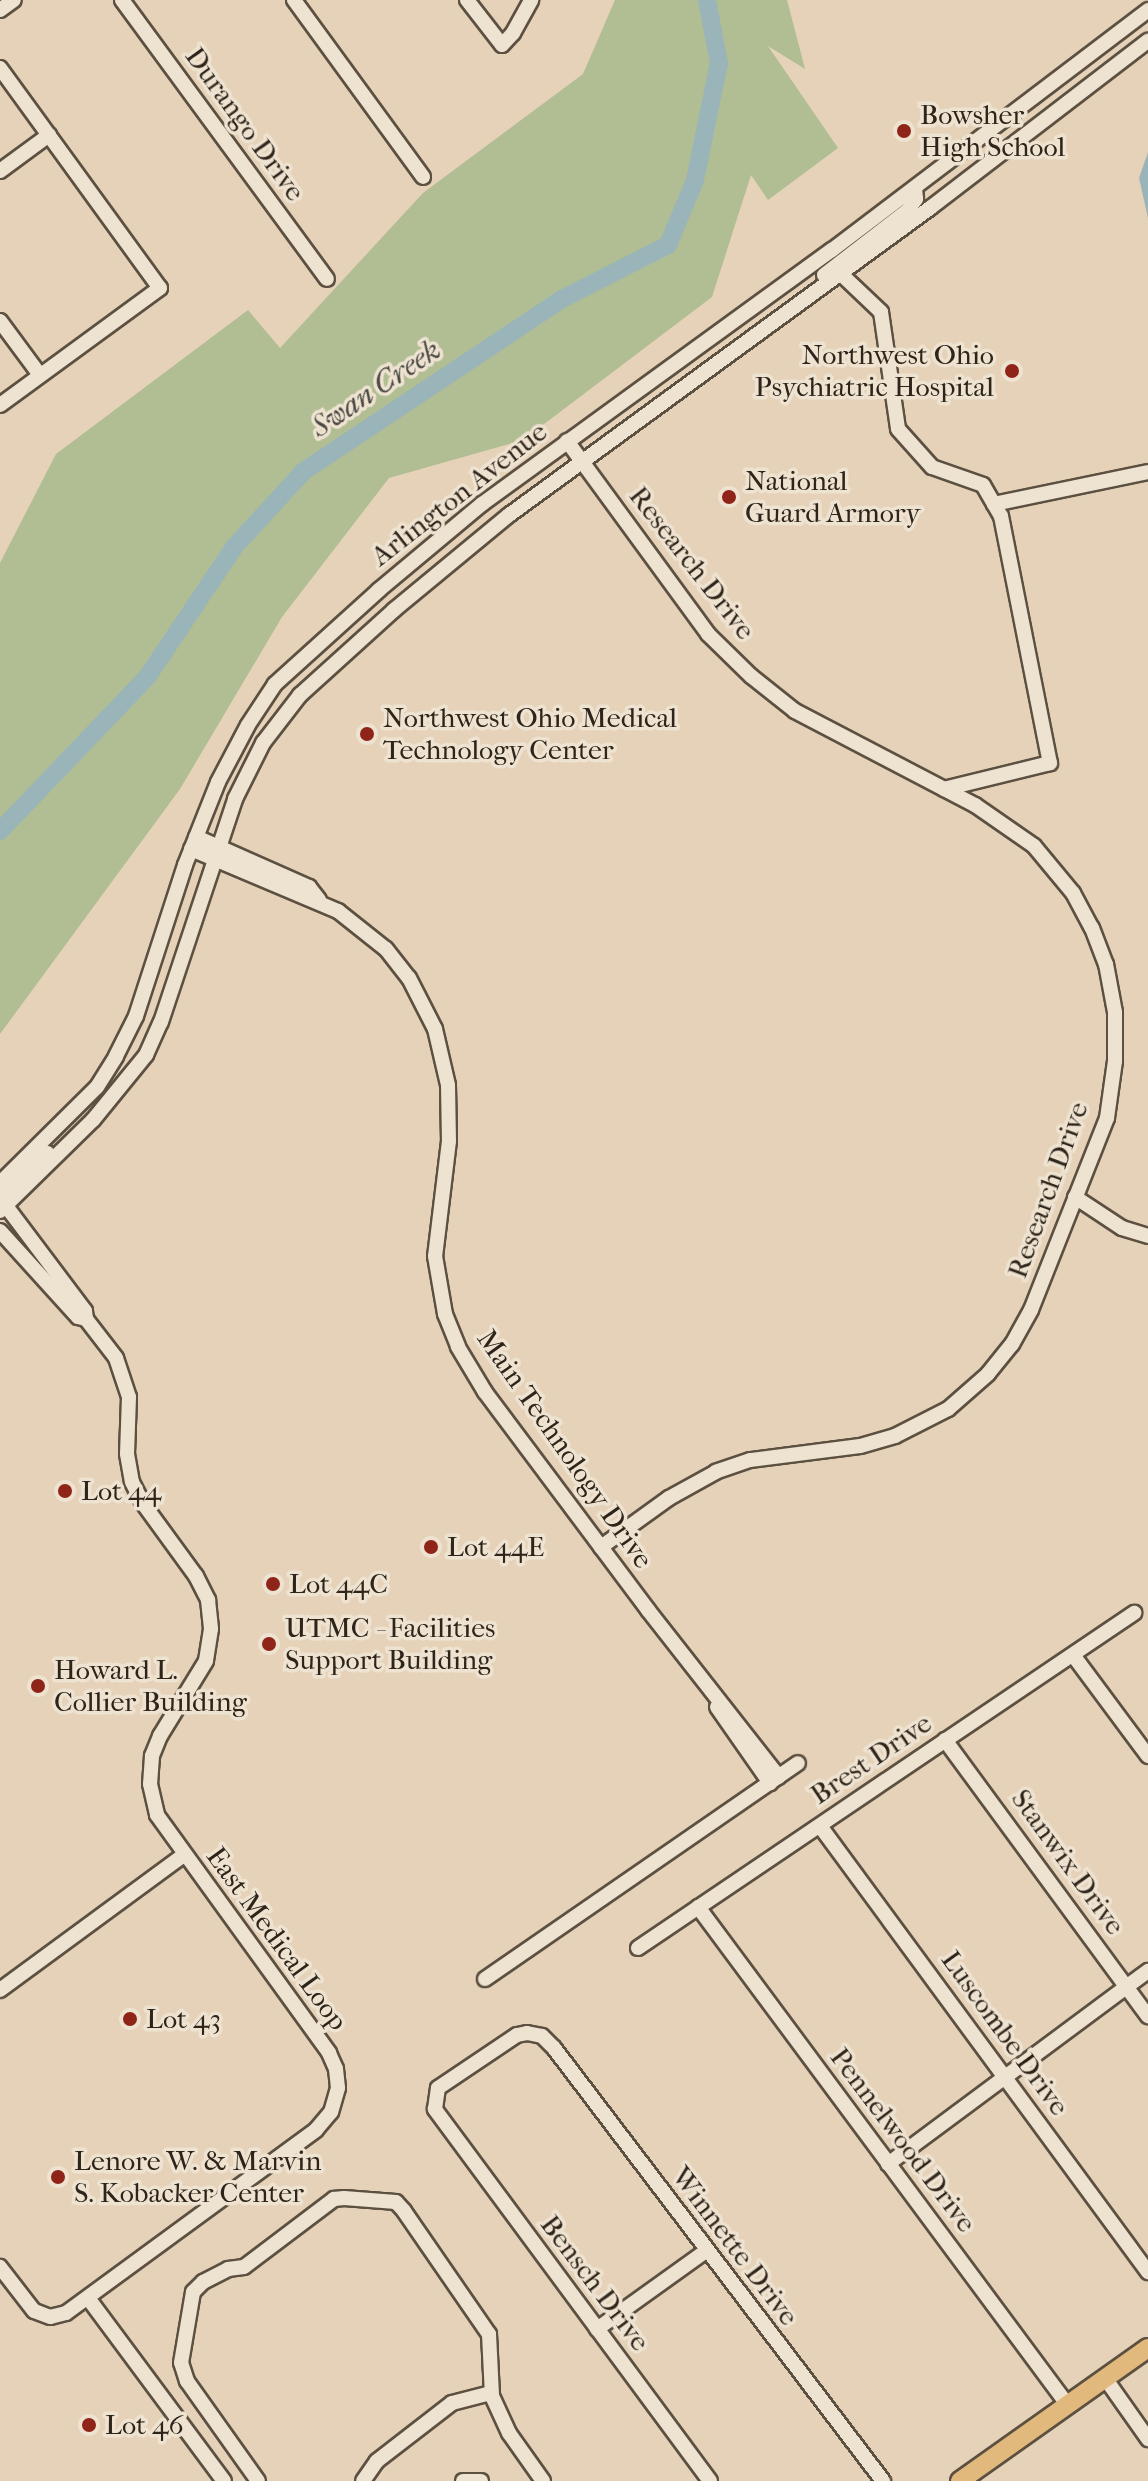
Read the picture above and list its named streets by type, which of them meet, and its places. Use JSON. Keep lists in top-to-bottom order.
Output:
{
  "streets": {
    "street": [
      "Durango Drive",
      "Arlington Avenue",
      "Research Drive",
      "Main Technology Drive",
      "Brest Drive",
      "Stanwix Drive",
      "East Medical Loop",
      "Luscombe Drive",
      "Pennelwood Drive",
      "Winnette Drive",
      "Bensch Drive"
    ]
  },
  "crossings": [
    ["Arlington Avenue", "Research Drive"],
    ["Arlington Avenue", "Main Technology Drive"],
    ["Arlington Avenue", "East Medical Loop"],
    ["Research Drive", "Main Technology Drive"],
    ["Brest Drive", "Stanwix Drive"],
    ["Brest Drive", "Luscombe Drive"],
    ["Brest Drive", "Pennelwood Drive"],
    ["Winnette Drive", "Bensch Drive"]
  ],
  "water": ["Swan Creek"],
  "places": [
    "Bowsher High School",
    "Northwest Ohio Psychiatric Hospital",
    "National Guard Armory",
    "Northwest Ohio Medical Technology Center",
    "Lot 44",
    "Lot 44E",
    "Lot 44C",
    "UTMC - Facilities Support Building",
    "Howard L. Collier Building",
    "Lot 43",
    "Lenore W. & Marvin S. Kobacker Center",
    "Lot 46"
  ]
}
